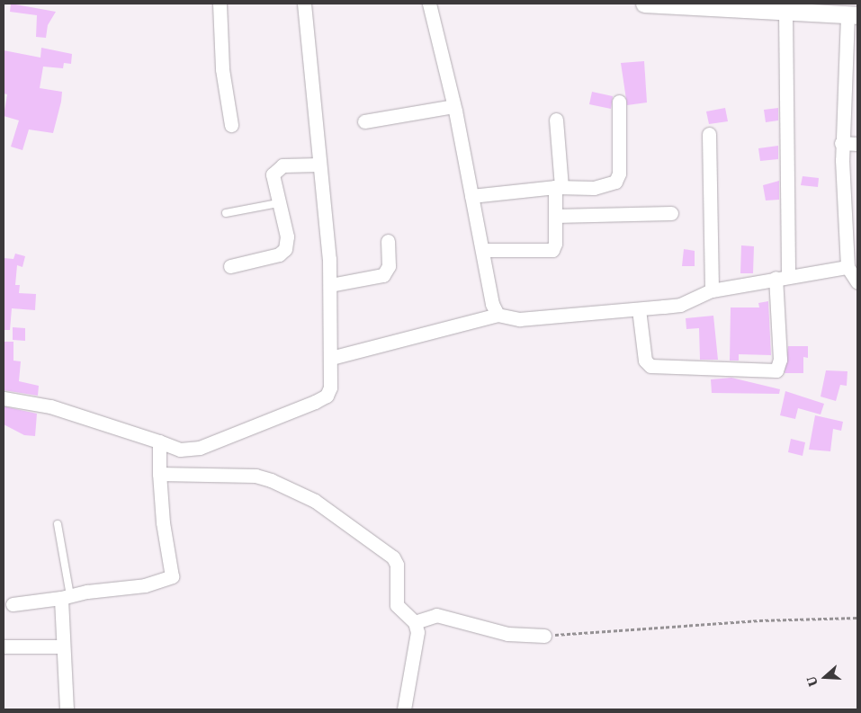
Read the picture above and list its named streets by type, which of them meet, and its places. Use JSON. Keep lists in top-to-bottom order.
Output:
{
  "north": "left"
}
